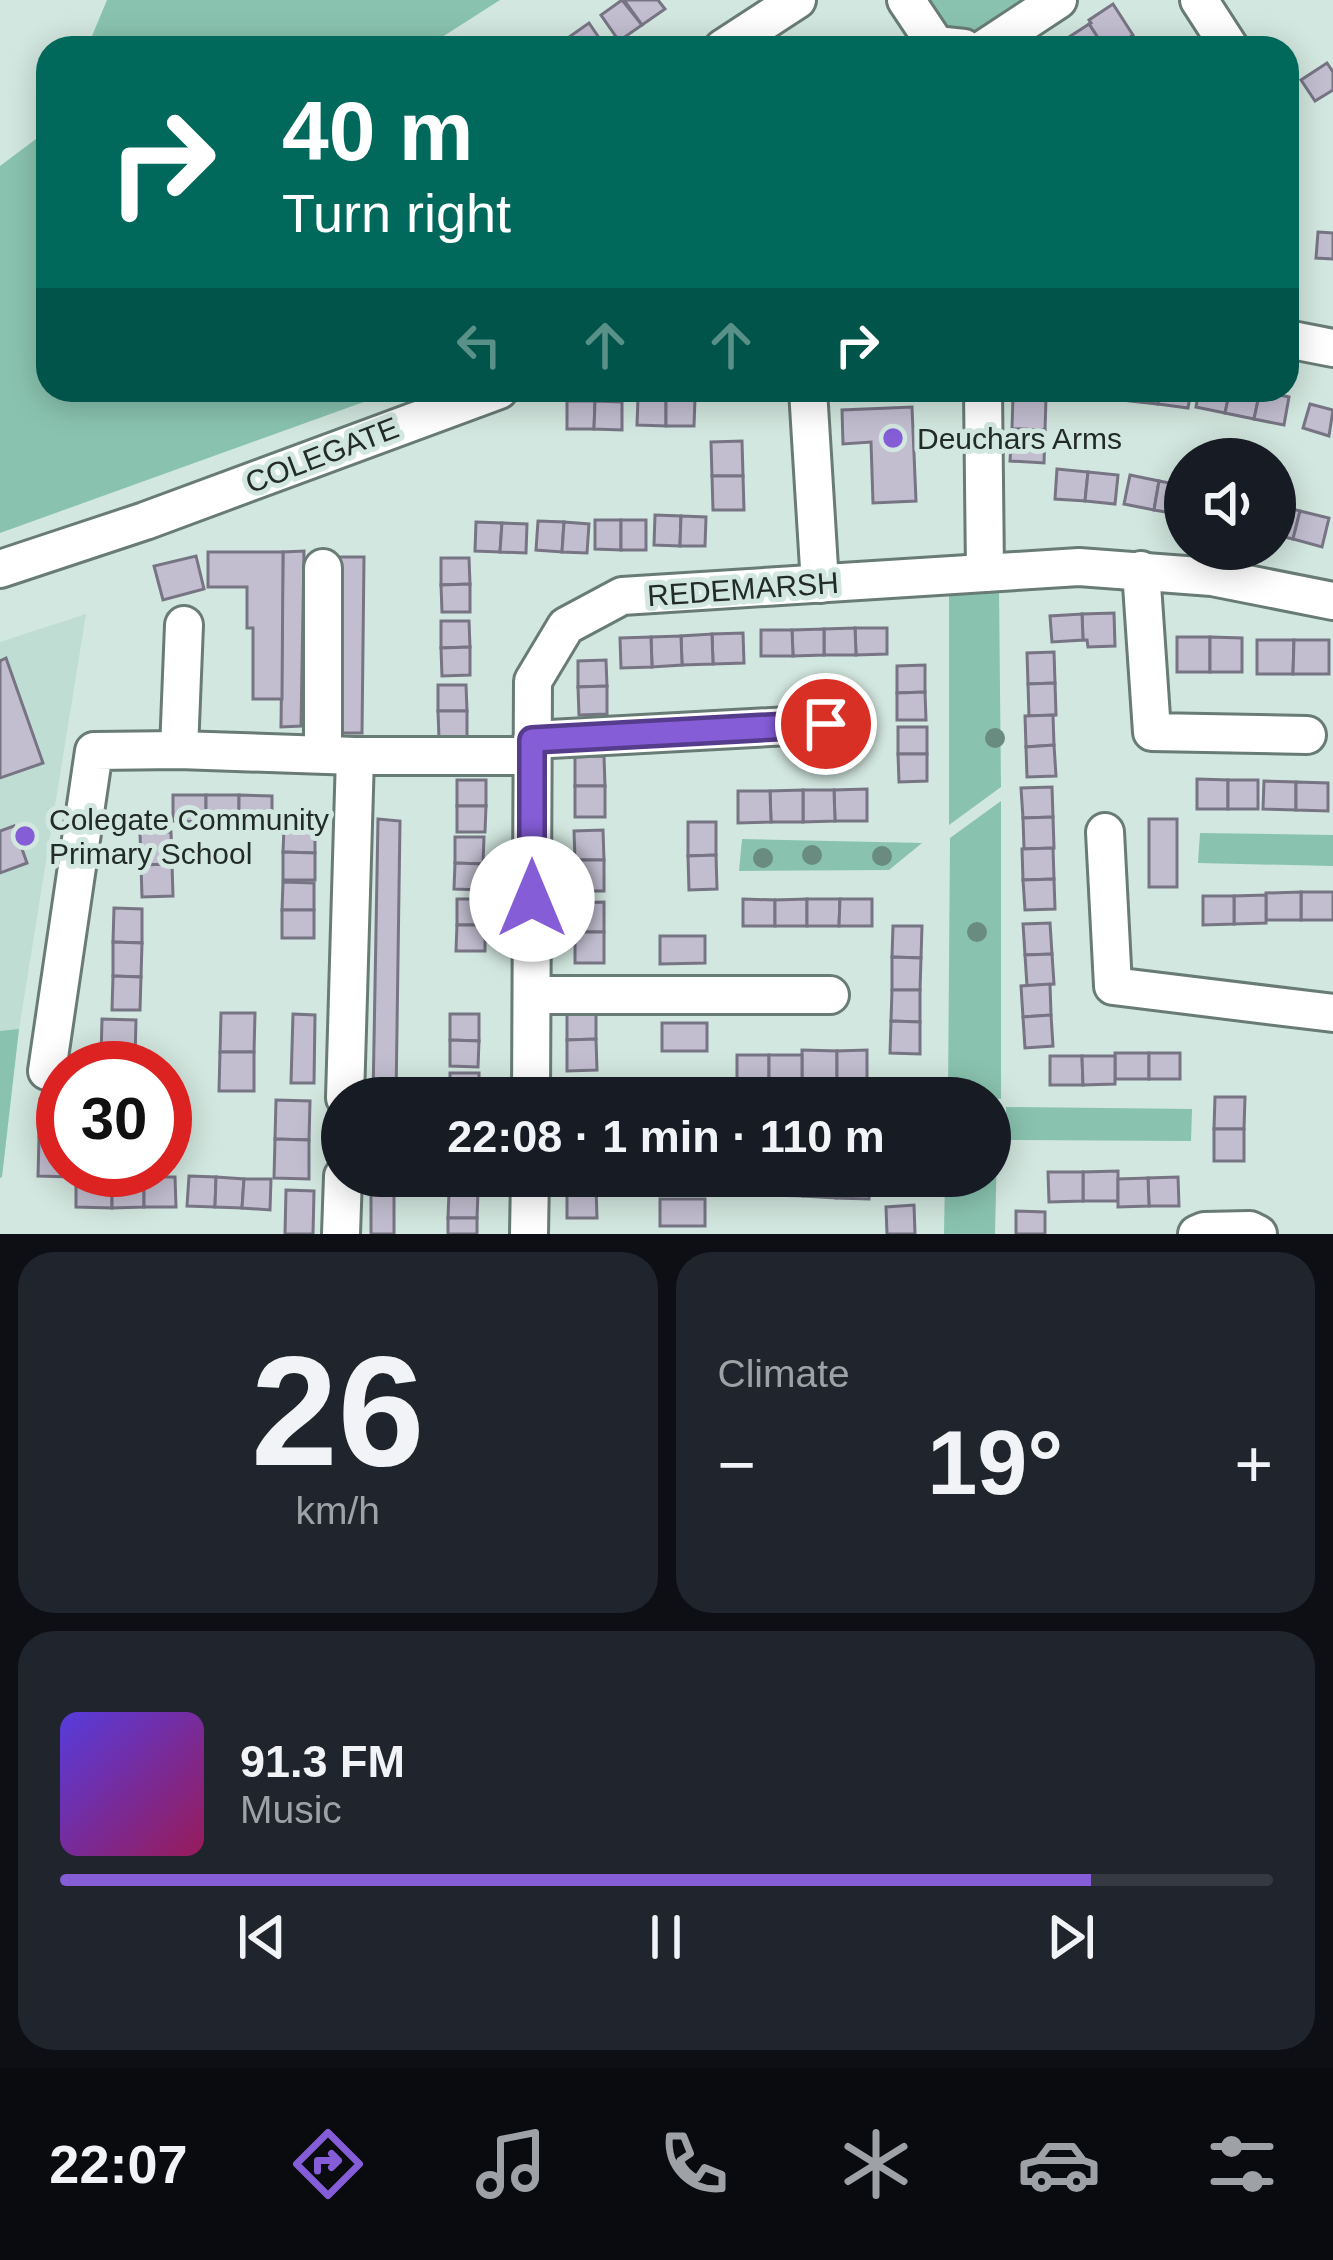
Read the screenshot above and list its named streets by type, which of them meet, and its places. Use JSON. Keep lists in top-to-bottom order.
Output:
{
  "streets": {
    "street": ["COLEGATE", "REDEMARSH"]
  },
  "places": ["Deuchars Arms", "Colegate Community Primary School"],
  "page": {
    "turn": ["40 m", "Turn right"],
    "limit": "30",
    "trip": "22:08 · 1 min · 110 m",
    "tile": [
      ["26", "km/h"],
      "Climate"
    ],
    "heat": ["−", "19°", "+"],
    "song": ["91.3 FM", "Music"],
    "tabs": "22:07"
  }
}
